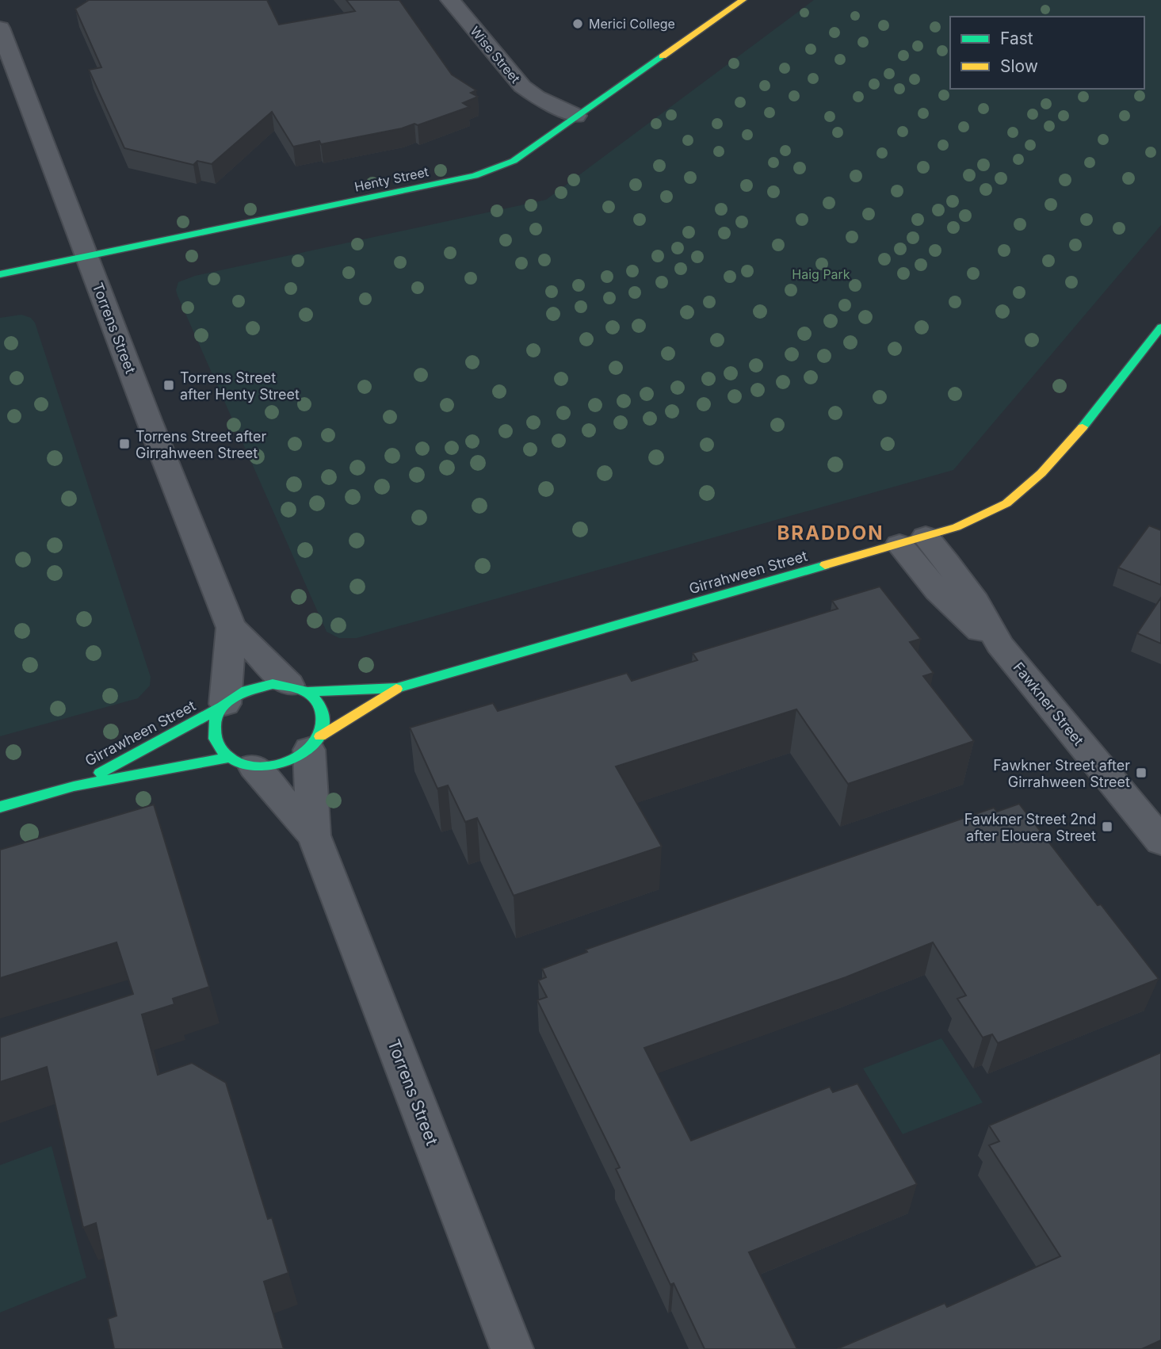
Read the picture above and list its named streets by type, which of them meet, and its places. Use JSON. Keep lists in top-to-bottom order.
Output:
{
  "streets": {
    "street": [
      "Wise Street",
      "Henty Street",
      "Torrens Street",
      "Girrahween Street",
      "Fawkner Street",
      "Girrawheen Street"
    ]
  },
  "crossings": [
    ["Wise Street", "Henty Street"],
    ["Henty Street", "Torrens Street"],
    ["Torrens Street", "Girrahween Street"],
    ["Torrens Street", "Girrawheen Street"],
    ["Girrahween Street", "Fawkner Street"],
    ["Girrahween Street", "Girrawheen Street"]
  ],
  "districts": ["BRADDON"],
  "parks": ["Haig Park"],
  "places": {
    "other": ["Merici College"],
    "transit": [
      "Torrens Street after Henty Street",
      "Torrens Street after Girrahween Street",
      "Fawkner Street after Girrahween Street",
      "Fawkner Street 2nd after Elouera Street"
    ]
  },
  "legend": ["Fast", "Slow"]
}
